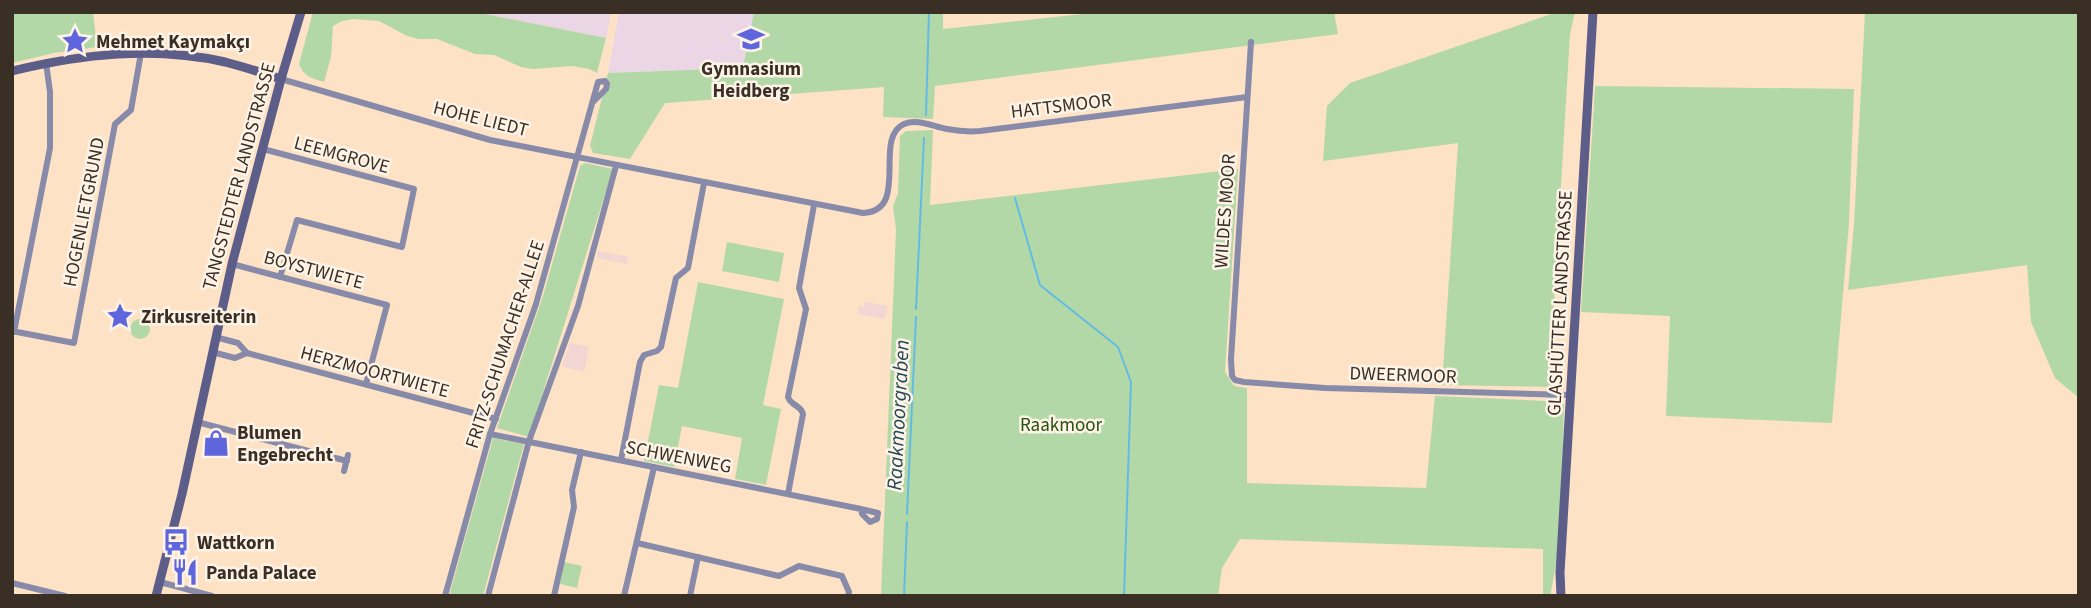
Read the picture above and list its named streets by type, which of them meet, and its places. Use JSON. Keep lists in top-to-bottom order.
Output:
{
  "streets": {
    "street": [
      "HATTSMOOR",
      "HOHE LIEDT",
      "LEEMGROVE",
      "TANGSTEDTER LANDSTRASSE",
      "WILDES MOOR",
      "HOGENLIETGRUND",
      "BOYSTWIETE",
      "GLASHÜTTER LANDSTRASSE",
      "FRITZ-SCHUMACHER-ALLEE",
      "HERZMOORTWIETE",
      "DWEERMOOR",
      "SCHWENWEG"
    ]
  },
  "crossings": [
    ["HATTSMOOR", "HOHE LIEDT"],
    ["HATTSMOOR", "WILDES MOOR"],
    ["HOHE LIEDT", "TANGSTEDTER LANDSTRASSE"],
    ["HOHE LIEDT", "HOGENLIETGRUND"],
    ["HOHE LIEDT", "FRITZ-SCHUMACHER-ALLEE"],
    ["LEEMGROVE", "TANGSTEDTER LANDSTRASSE"],
    ["LEEMGROVE", "BOYSTWIETE"],
    ["TANGSTEDTER LANDSTRASSE", "BOYSTWIETE"],
    ["TANGSTEDTER LANDSTRASSE", "HERZMOORTWIETE"],
    ["WILDES MOOR", "DWEERMOOR"],
    ["BOYSTWIETE", "HERZMOORTWIETE"],
    ["GLASHÜTTER LANDSTRASSE", "DWEERMOOR"],
    ["FRITZ-SCHUMACHER-ALLEE", "HERZMOORTWIETE"],
    ["FRITZ-SCHUMACHER-ALLEE", "SCHWENWEG"]
  ],
  "water": ["Raakmoorgraben"],
  "parks": ["Raakmoor"],
  "places": {
    "school or university": ["Gymnasium Heidberg"],
    "place": ["Mehmet Kaymakçı", "Zirkusreiterin"],
    "shop": ["Blumen Engebrecht"],
    "bus stop": ["Wattkorn"],
    "restaurant": ["Panda Palace"]
  }
}
